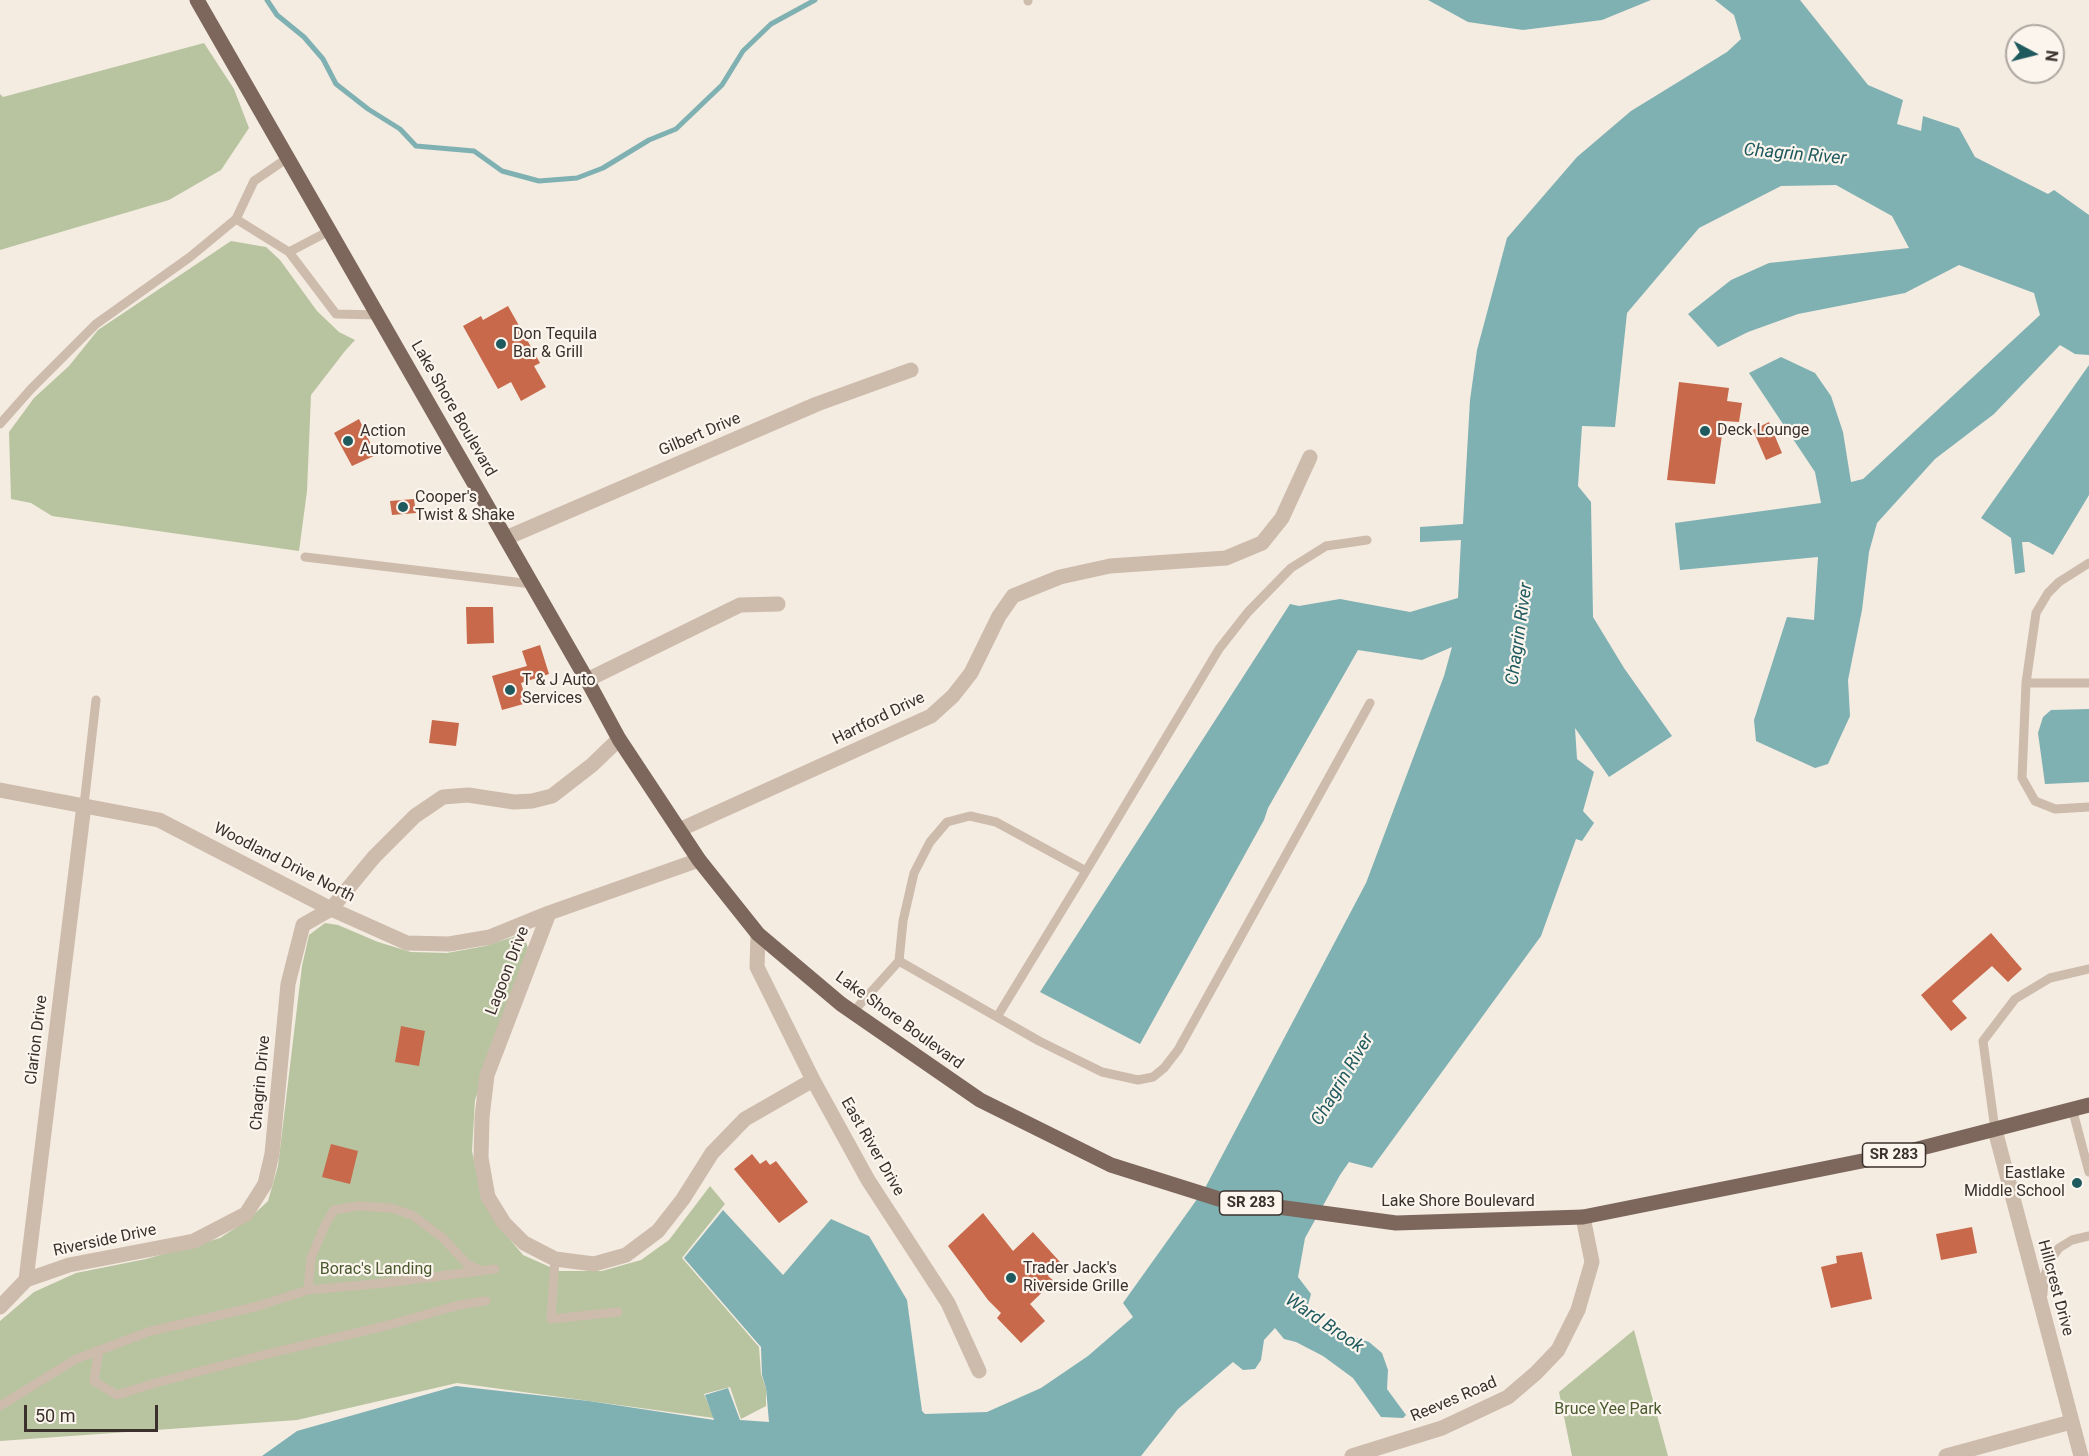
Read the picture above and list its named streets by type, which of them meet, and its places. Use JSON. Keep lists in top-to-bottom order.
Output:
{
  "streets": {
    "main road": ["Lake Shore Boulevard", "SR 283"],
    "street": [
      "Gilbert Drive",
      "Hartford Drive",
      "Woodland Drive North",
      "Lagoon Drive",
      "Clarion Drive",
      "Chagrin Drive",
      "East River Drive",
      "Riverside Drive",
      "Hillcrest Drive",
      "Reeves Road"
    ]
  },
  "crossings": [
    ["Lake Shore Boulevard", "Gilbert Drive"],
    ["Lake Shore Boulevard", "Hartford Drive"],
    ["Lake Shore Boulevard", "Lagoon Drive"],
    ["Lake Shore Boulevard", "East River Drive"],
    ["Lake Shore Boulevard", "Hillcrest Drive"],
    ["Lake Shore Boulevard", "Reeves Road"],
    ["Woodland Drive North", "Lagoon Drive"],
    ["Woodland Drive North", "Clarion Drive"],
    ["Woodland Drive North", "Chagrin Drive"],
    ["Clarion Drive", "Riverside Drive"],
    ["Chagrin Drive", "Riverside Drive"]
  ],
  "water": ["Chagrin River", "Ward Brook"],
  "parks": ["Borac's Landing", "Bruce Yee Park"],
  "places": [
    "Don Tequila Bar & Grill",
    "Deck Lounge",
    "Action Automotive",
    "Cooper's Twist & Shake",
    "T & J Auto Services",
    "Eastlake Middle School",
    "Trader Jack's Riverside Grille"
  ],
  "scale_bar": "50 m",
  "north": "right"
}
